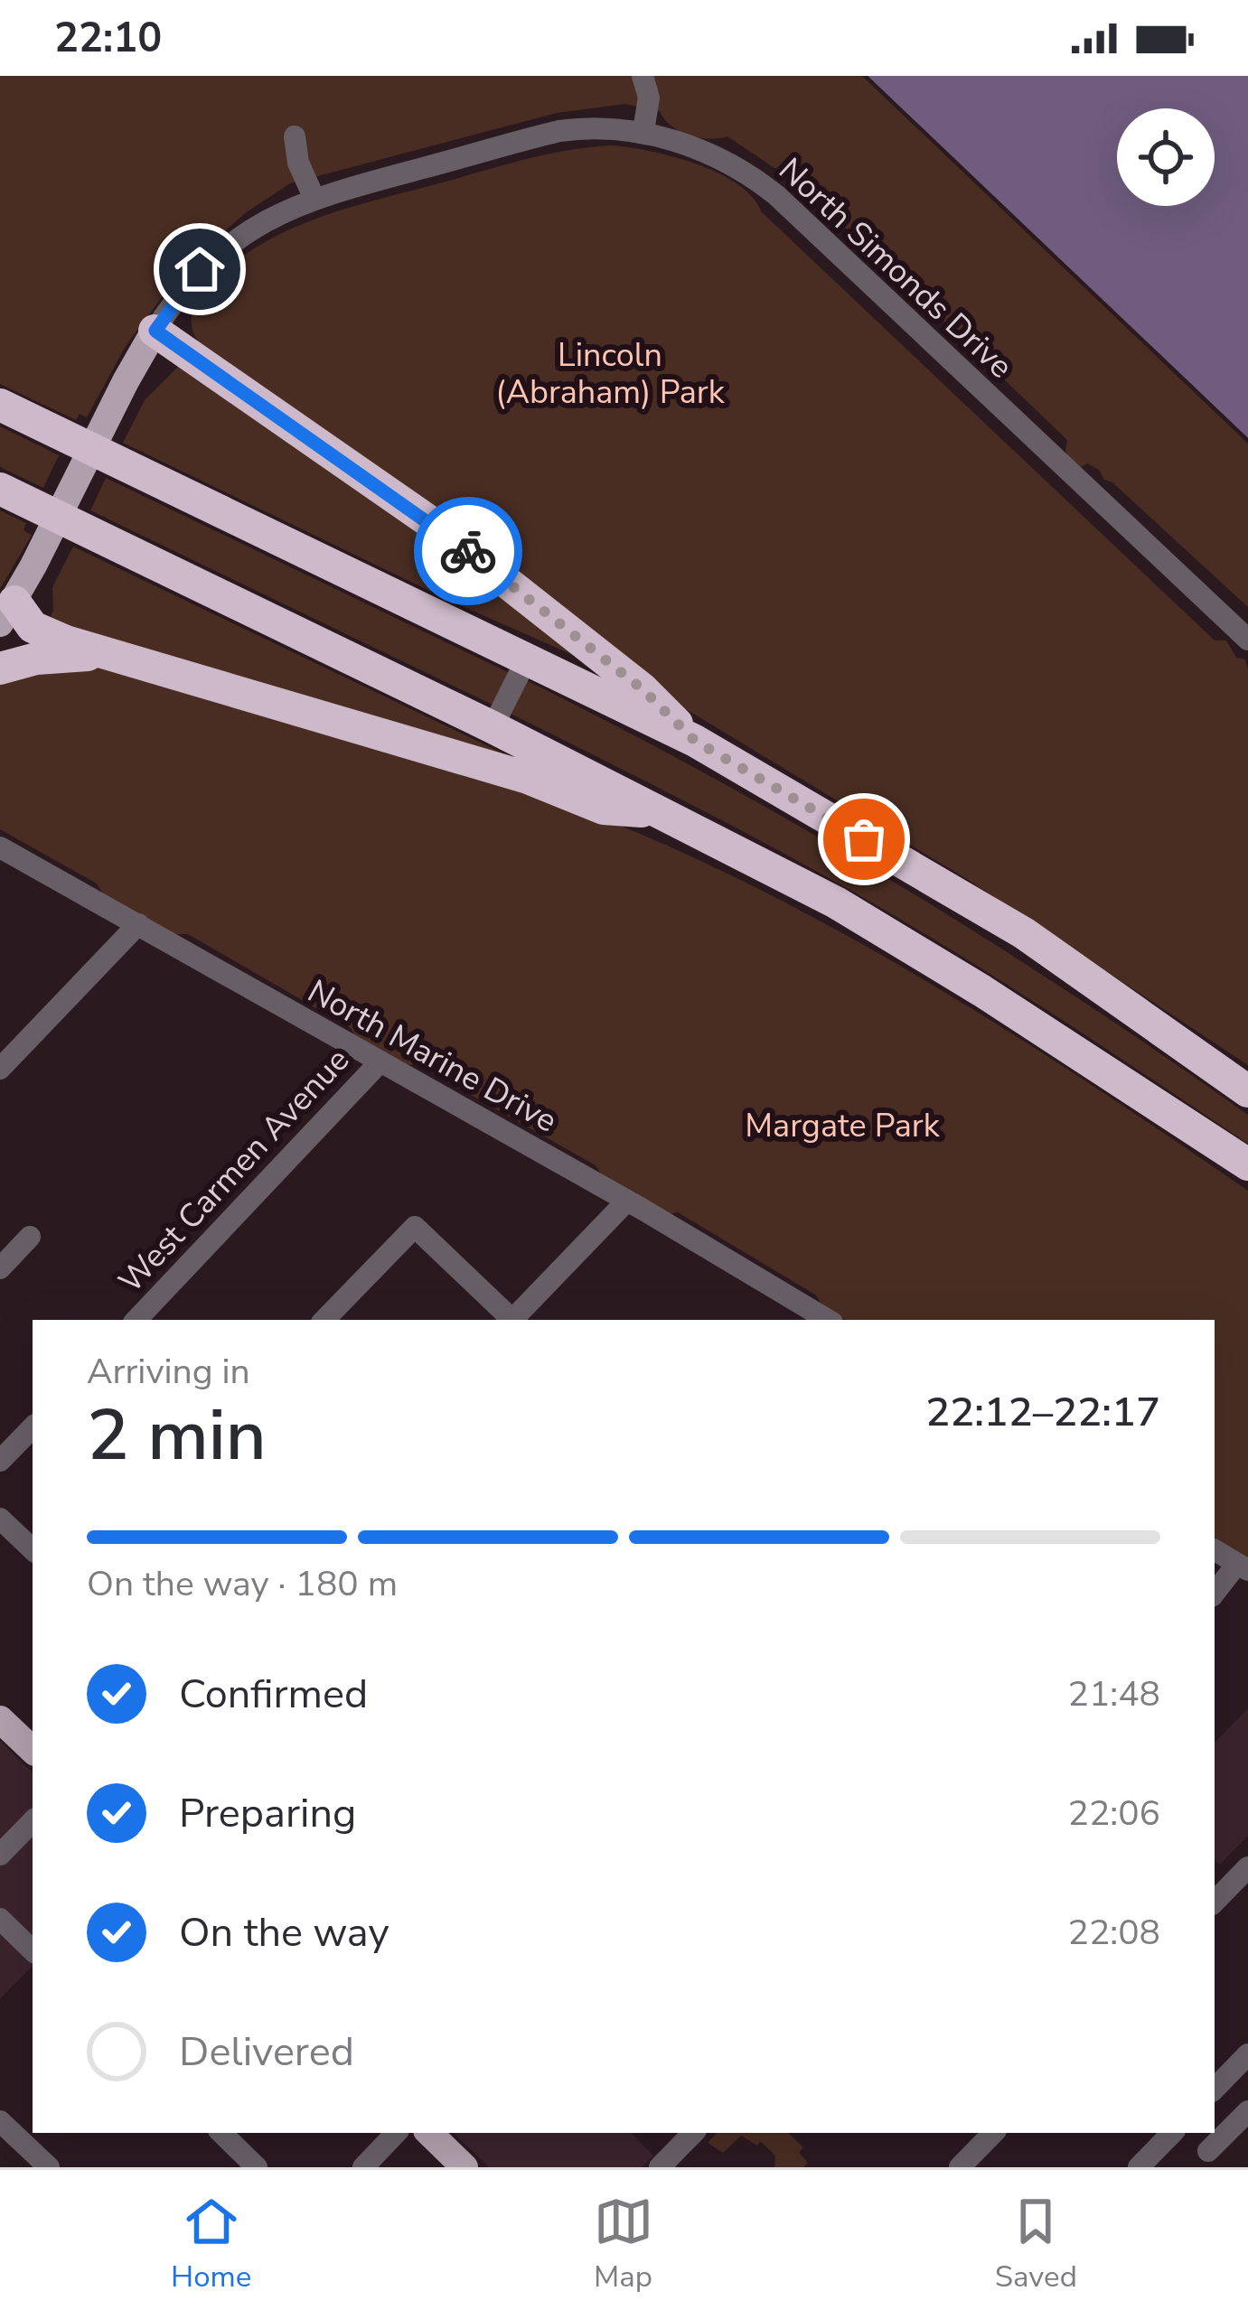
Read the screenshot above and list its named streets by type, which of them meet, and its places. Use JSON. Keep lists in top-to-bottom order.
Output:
{
  "streets": {
    "street": ["North Simonds Drive", "North Marine Drive", "West Carmen Avenue"]
  },
  "crossings": [
    ["North Marine Drive", "West Carmen Avenue"]
  ],
  "parks": ["Lincoln (Abraham) Park", "Margate Park"],
  "page": {
    "status": "22:10",
    "heading": ["2 min", "Arriving in", "22:12–22:17"],
    "bar": "On the way · 180 m",
    "list": [
      ["Confirmed", "21:48"],
      ["Preparing", "22:06"],
      ["On the way", "22:08"],
      "Delivered"
    ],
    "tabs": ["Home", "Map", "Saved"]
  }
}
